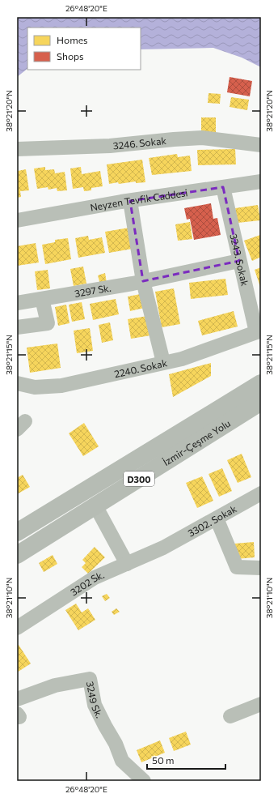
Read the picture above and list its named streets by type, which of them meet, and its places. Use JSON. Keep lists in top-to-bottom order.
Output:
{
  "streets": {
    "highway": ["İzmir-Çeşme Yolu", "D300"],
    "street": [
      "3246. Sokak",
      "Neyzen Tevfik Caddesi",
      "3243. Sokak",
      "3297 Sk.",
      "2240. Sokak",
      "3302. Sokak",
      "3202 Sk.",
      "3249 Sk."
    ]
  },
  "crossings": [
    ["Neyzen Tevfik Caddesi", "3243. Sokak"],
    ["3243. Sokak", "3297 Sk."],
    ["3243. Sokak", "2240. Sokak"],
    ["3302. Sokak", "3202 Sk."]
  ],
  "legend": ["Homes", "Shops"],
  "scale_bar": "50 m",
  "coordinates": [
    "26°48'20\"E",
    "38°21'20\"N",
    "38°21'15\"N",
    "38°21'10\"N"
  ]
}
